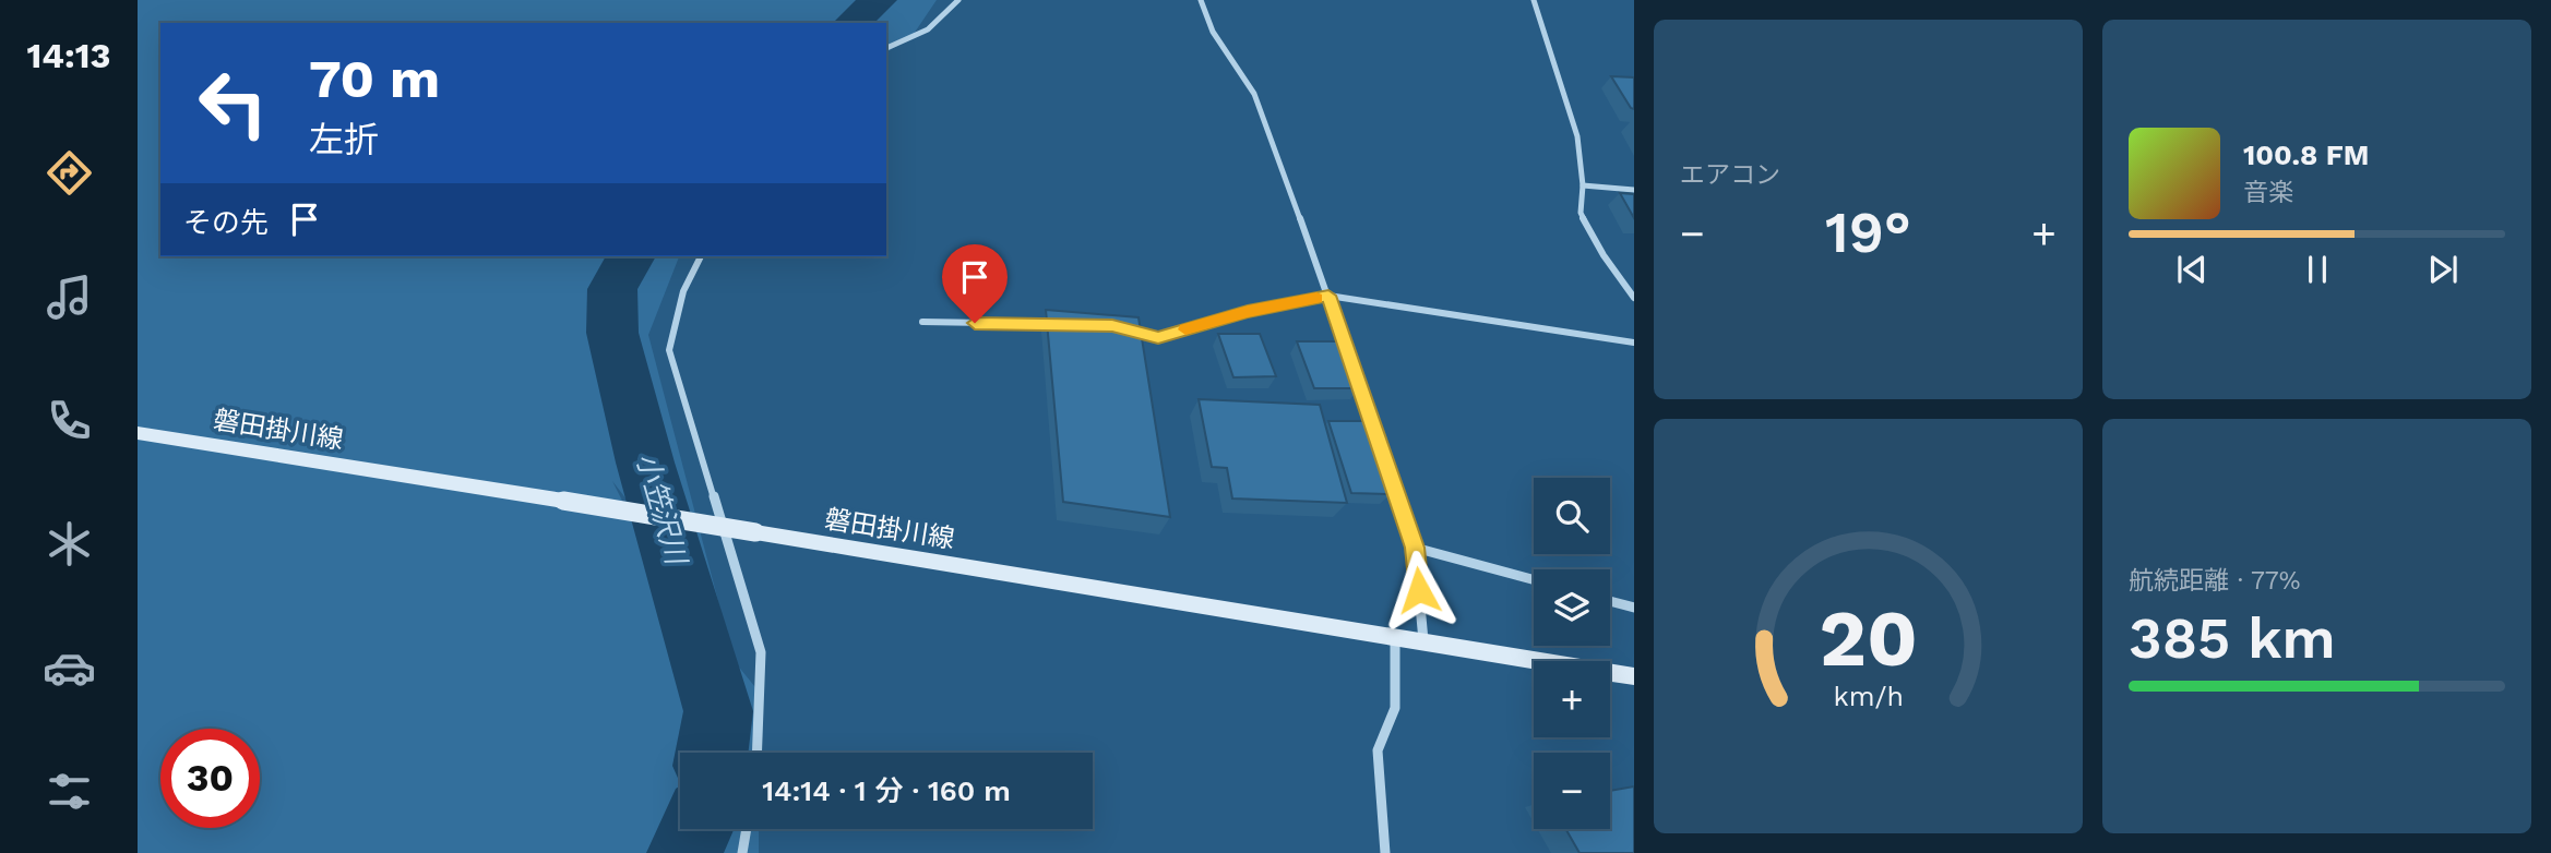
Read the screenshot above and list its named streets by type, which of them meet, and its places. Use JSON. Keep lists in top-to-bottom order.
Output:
{
  "streets": {
    "main road": ["磐田掛川線"]
  },
  "water": ["小笠沢川"],
  "page": {
    "tabs": "14:13",
    "tile": [
      "エアコン",
      ["航続距離 · 77%", "385 km"]
    ],
    "turn": ["70 m", "左折"],
    "song": ["100.8 FM", "音楽"],
    "then": "その先",
    "heat": ["−", "19°", "+"],
    "map_buttons": ["+", "−"],
    "limit": "30",
    "trip": "14:14 · 1 分 · 160 m",
    "gauge": ["20", "km/h"]
  }
}
